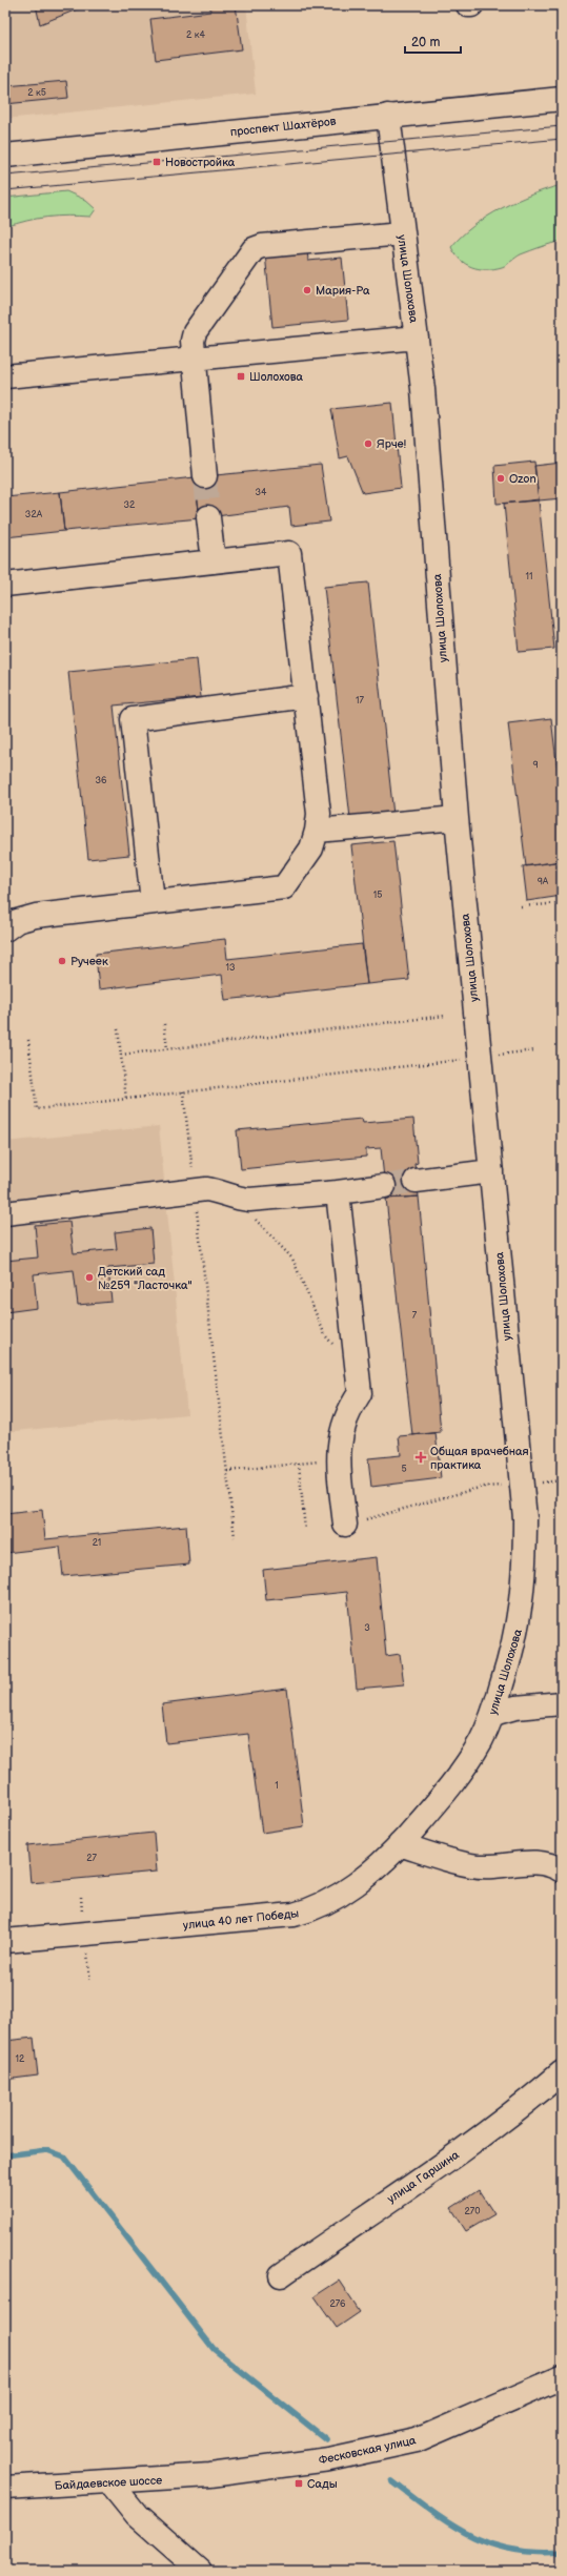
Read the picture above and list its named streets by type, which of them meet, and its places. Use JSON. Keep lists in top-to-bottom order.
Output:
{
  "streets": {
    "street": [
      "проспект Шахтёров",
      "улица Шолохова",
      "улица 40 лет Победы",
      "улица Гаршина",
      "Фесковская улица",
      "Байдаевское шоссе"
    ]
  },
  "crossings": [
    ["проспект Шахтёров", "улица Шолохова"],
    ["улица Шолохова", "улица 40 лет Победы"],
    ["Фесковская улица", "Байдаевское шоссе"]
  ],
  "places": {
    "transit": ["Новостройка", "Шолохова", "Сады"],
    "other": [
      "Мария-Ра",
      "Ярче!",
      "Ozon",
      "Ручеек",
      "Детский сад №259 \"Ласточка\""
    ],
    "health": ["Общая врачебная практика"]
  },
  "house_numbers": [
    "2 к4",
    "2 к5",
    "34",
    "32",
    "32А",
    "11",
    "17",
    "9",
    "36",
    "9А",
    "15",
    "13",
    "7",
    "5",
    "21",
    "3",
    "1",
    "27",
    "12",
    "270",
    "276"
  ],
  "scale_bar": "20 m"
}
